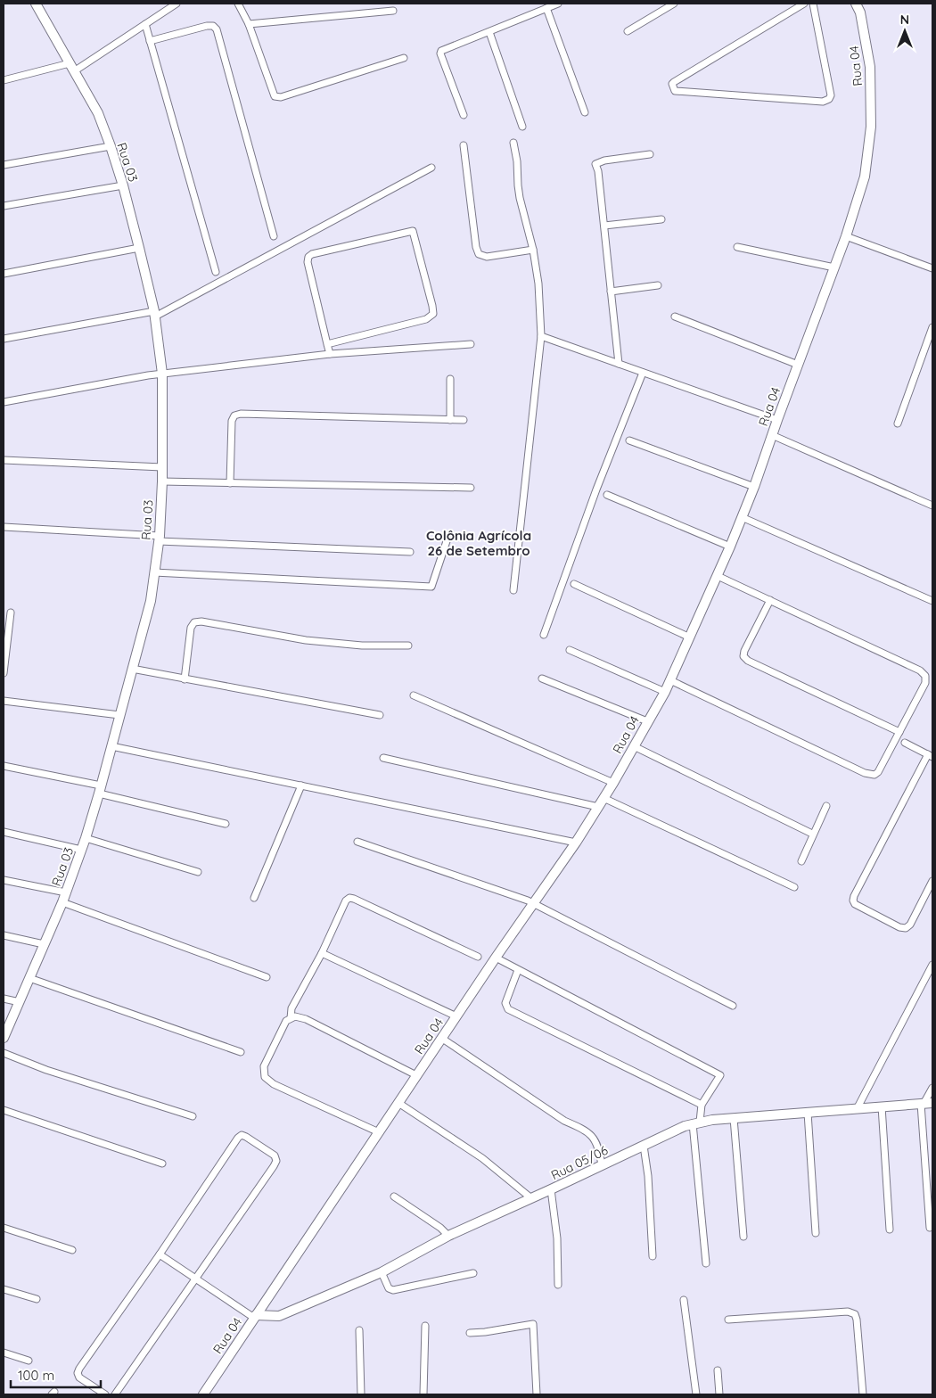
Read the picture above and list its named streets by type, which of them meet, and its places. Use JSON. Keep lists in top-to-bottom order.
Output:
{
  "streets": {
    "street": ["Rua 04", "Rua 03", "Rua 05/06"]
  },
  "crossings": [
    ["Rua 04", "Rua 05/06"]
  ],
  "districts": ["Colônia Agrícola 26 de Setembro"],
  "scale_bar": "100 m",
  "north": "top"
}
